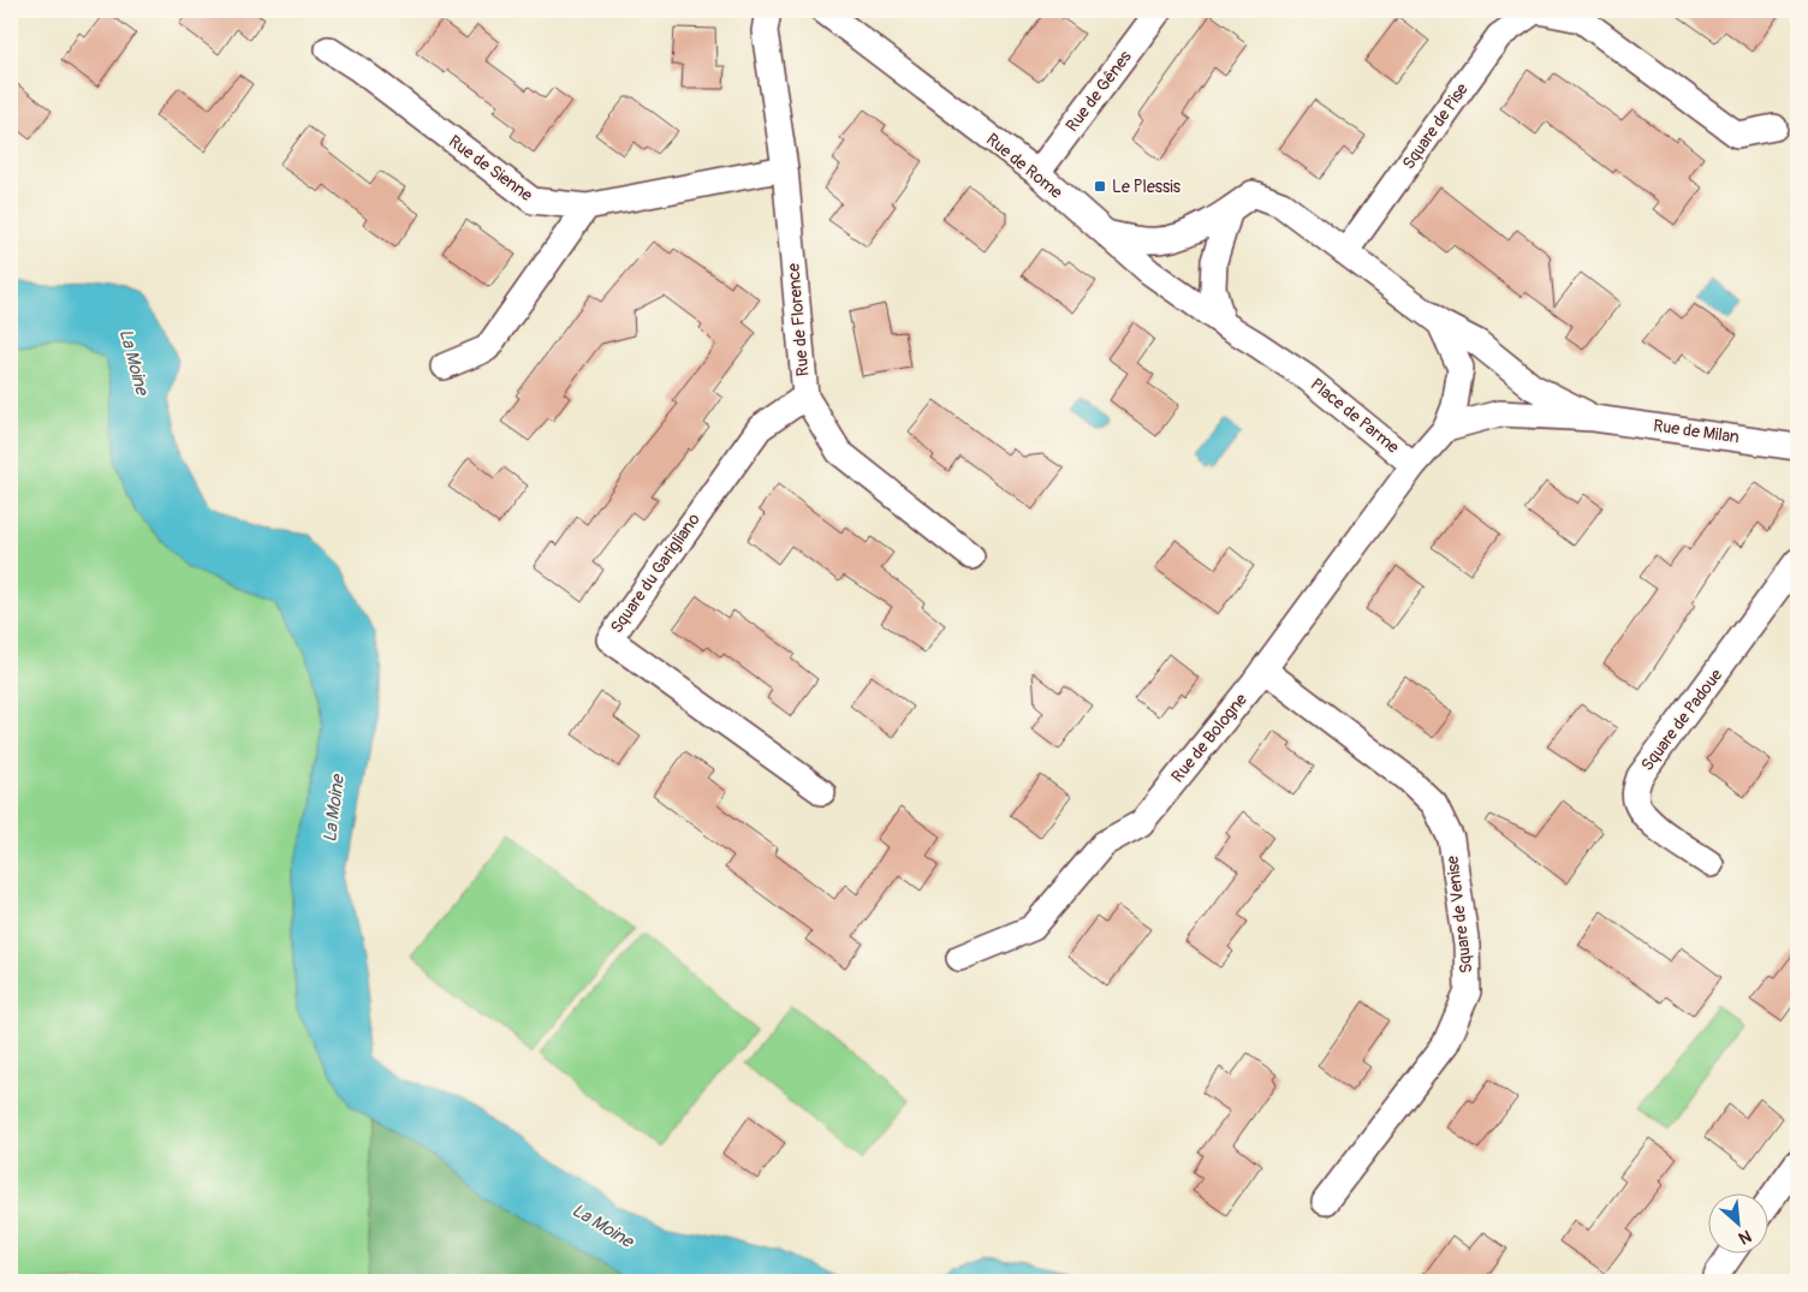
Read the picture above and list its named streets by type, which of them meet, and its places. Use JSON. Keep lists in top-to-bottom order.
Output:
{
  "streets": {
    "street": [
      "Rue de Gênes",
      "Square de Pise",
      "Rue de Rome",
      "Rue de Sienne",
      "Rue de Florence",
      "Place de Parme",
      "Rue de Milan",
      "Square du Garigliano",
      "Square de Padoue",
      "Rue de Bologne",
      "Square de Venise"
    ]
  },
  "crossings": [
    ["Rue de Gênes", "Rue de Rome"],
    ["Square de Pise", "Place de Parme"],
    ["Rue de Rome", "Place de Parme"],
    ["Rue de Sienne", "Rue de Florence"],
    ["Rue de Florence", "Square du Garigliano"],
    ["Place de Parme", "Rue de Milan"],
    ["Place de Parme", "Rue de Bologne"],
    ["Rue de Bologne", "Square de Venise"]
  ],
  "water": ["La Moine"],
  "places": {
    "transit": ["Le Plessis"]
  },
  "north": "bottom right"
}
